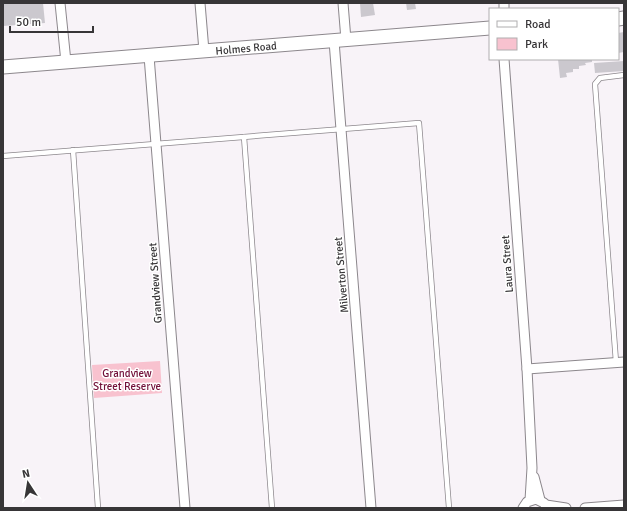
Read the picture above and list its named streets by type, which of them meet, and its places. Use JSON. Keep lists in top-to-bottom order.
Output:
{
  "streets": {
    "street": [
      "Holmes Road",
      "Laura Street",
      "Milverton Street",
      "Grandview Street"
    ]
  },
  "crossings": [
    ["Holmes Road", "Milverton Street"],
    ["Holmes Road", "Grandview Street"]
  ],
  "parks": ["Grandview Street Reserve"],
  "legend": ["Road", "Park"],
  "scale_bar": "50 m",
  "north": "top"
}
